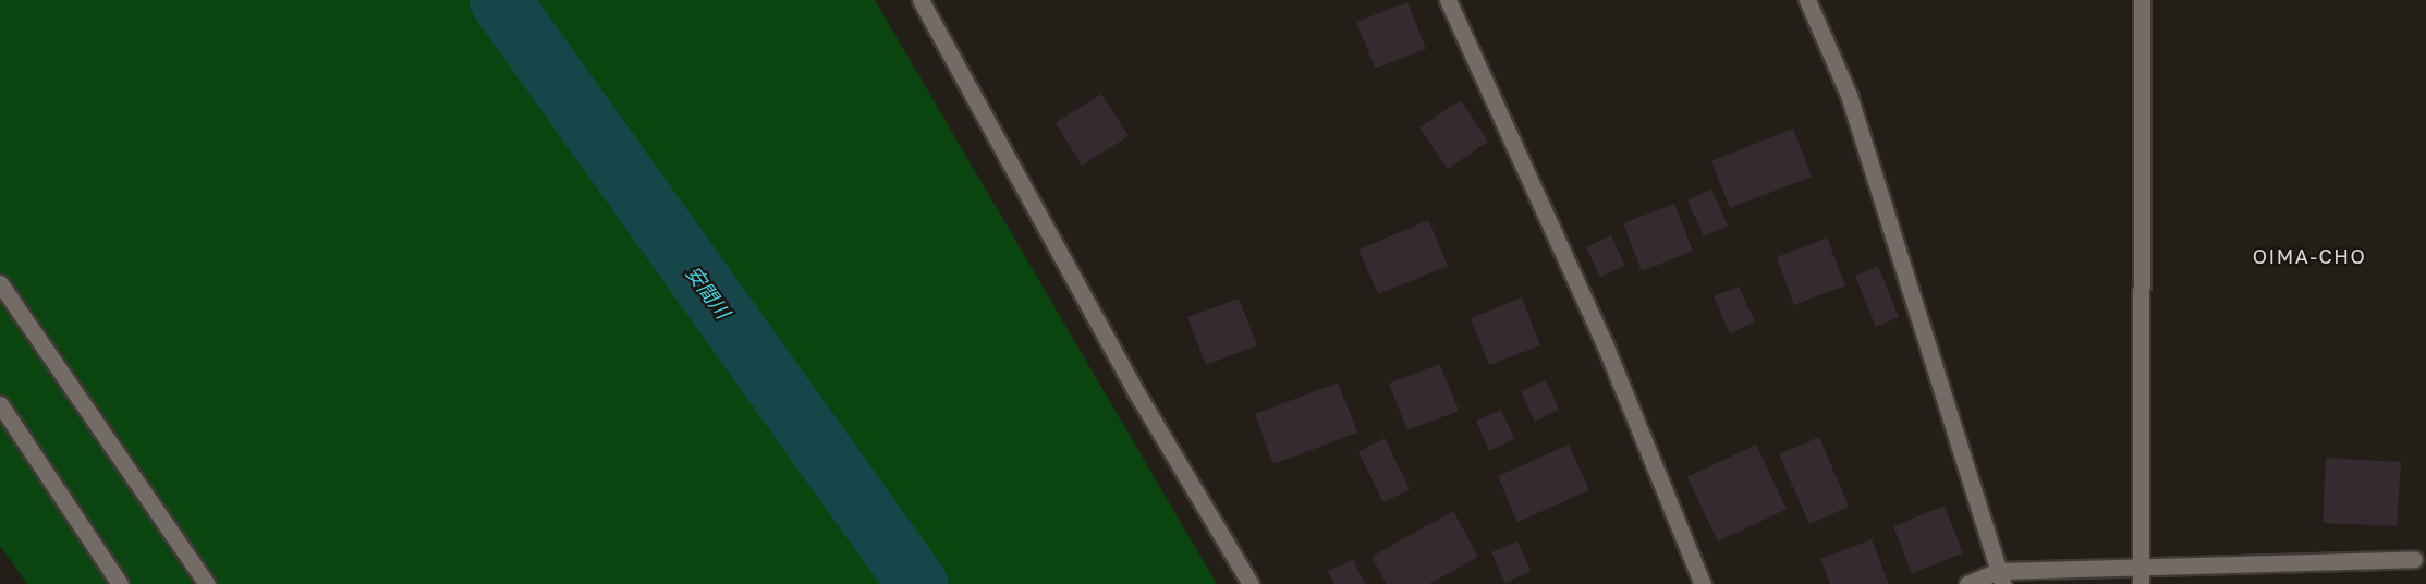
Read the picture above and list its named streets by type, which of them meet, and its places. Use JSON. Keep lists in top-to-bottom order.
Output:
{
  "districts": ["OIMA-CHO"],
  "water": ["安間川"]
}
